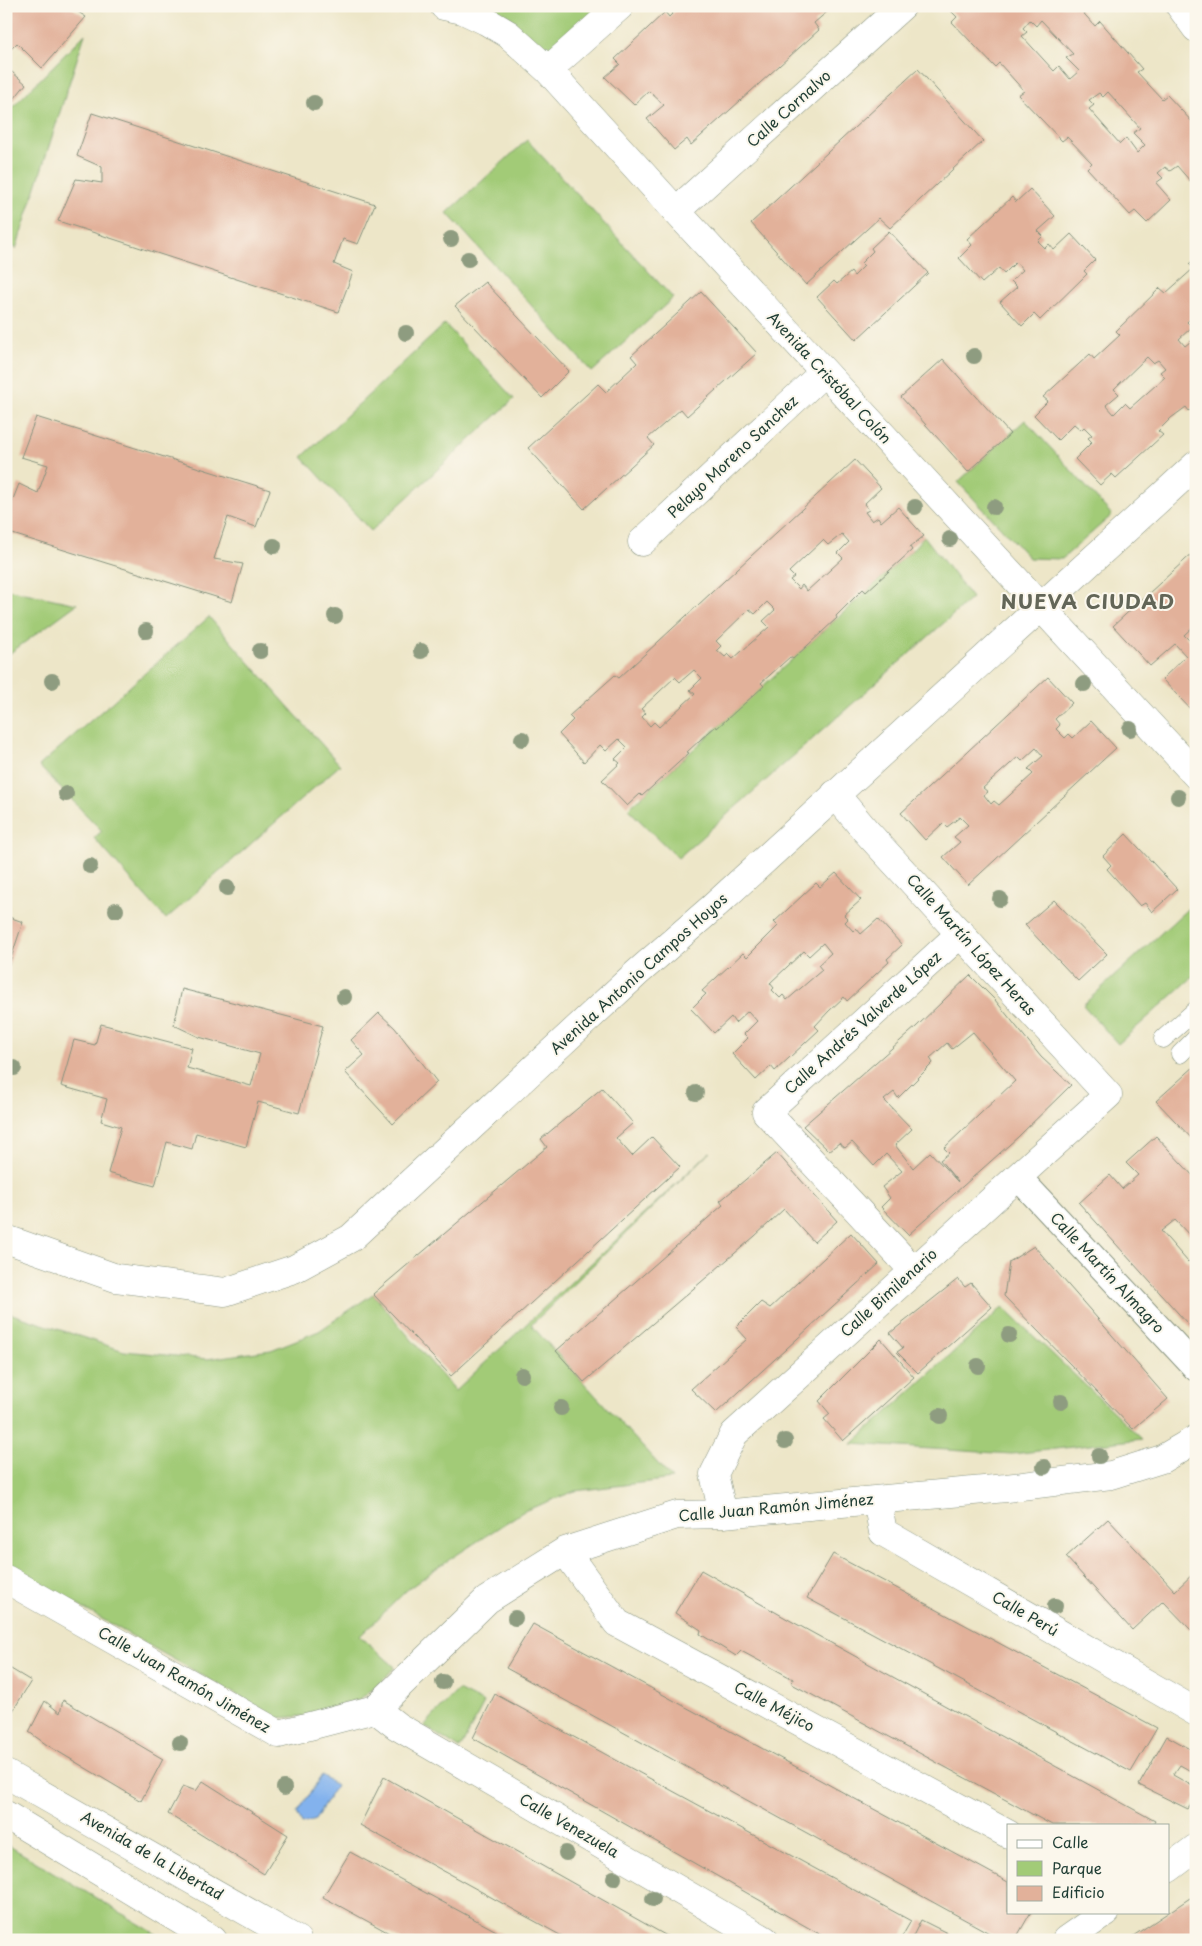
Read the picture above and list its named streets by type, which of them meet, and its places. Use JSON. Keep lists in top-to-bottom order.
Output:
{
  "streets": {
    "street": [
      "Calle Cornalvo",
      "Avenida Cristóbal Colón",
      "Pelayo Moreno Sanchez",
      "Calle Martín López Heras",
      "Avenida Antonio Campos Hoyos",
      "Calle Andrés Valverde López",
      "Calle Martín Almagro",
      "Calle Bimilenario",
      "Calle Juan Ramón Jiménez",
      "Calle Perú",
      "Calle Méjico",
      "Calle Venezuela",
      "Avenida de la Libertad"
    ]
  },
  "crossings": [
    ["Calle Cornalvo", "Avenida Cristóbal Colón"],
    ["Avenida Cristóbal Colón", "Pelayo Moreno Sanchez"],
    ["Avenida Cristóbal Colón", "Avenida Antonio Campos Hoyos"],
    ["Calle Martín López Heras", "Avenida Antonio Campos Hoyos"],
    ["Calle Martín López Heras", "Calle Andrés Valverde López"],
    ["Calle Martín López Heras", "Calle Bimilenario"],
    ["Calle Andrés Valverde López", "Calle Bimilenario"],
    ["Calle Martín Almagro", "Calle Bimilenario"],
    ["Calle Bimilenario", "Calle Juan Ramón Jiménez"],
    ["Calle Juan Ramón Jiménez", "Calle Perú"],
    ["Calle Juan Ramón Jiménez", "Calle Méjico"],
    ["Calle Juan Ramón Jiménez", "Calle Venezuela"]
  ],
  "districts": ["NUEVA CIUDAD"],
  "legend": ["Calle", "Parque", "Edificio"]
}
